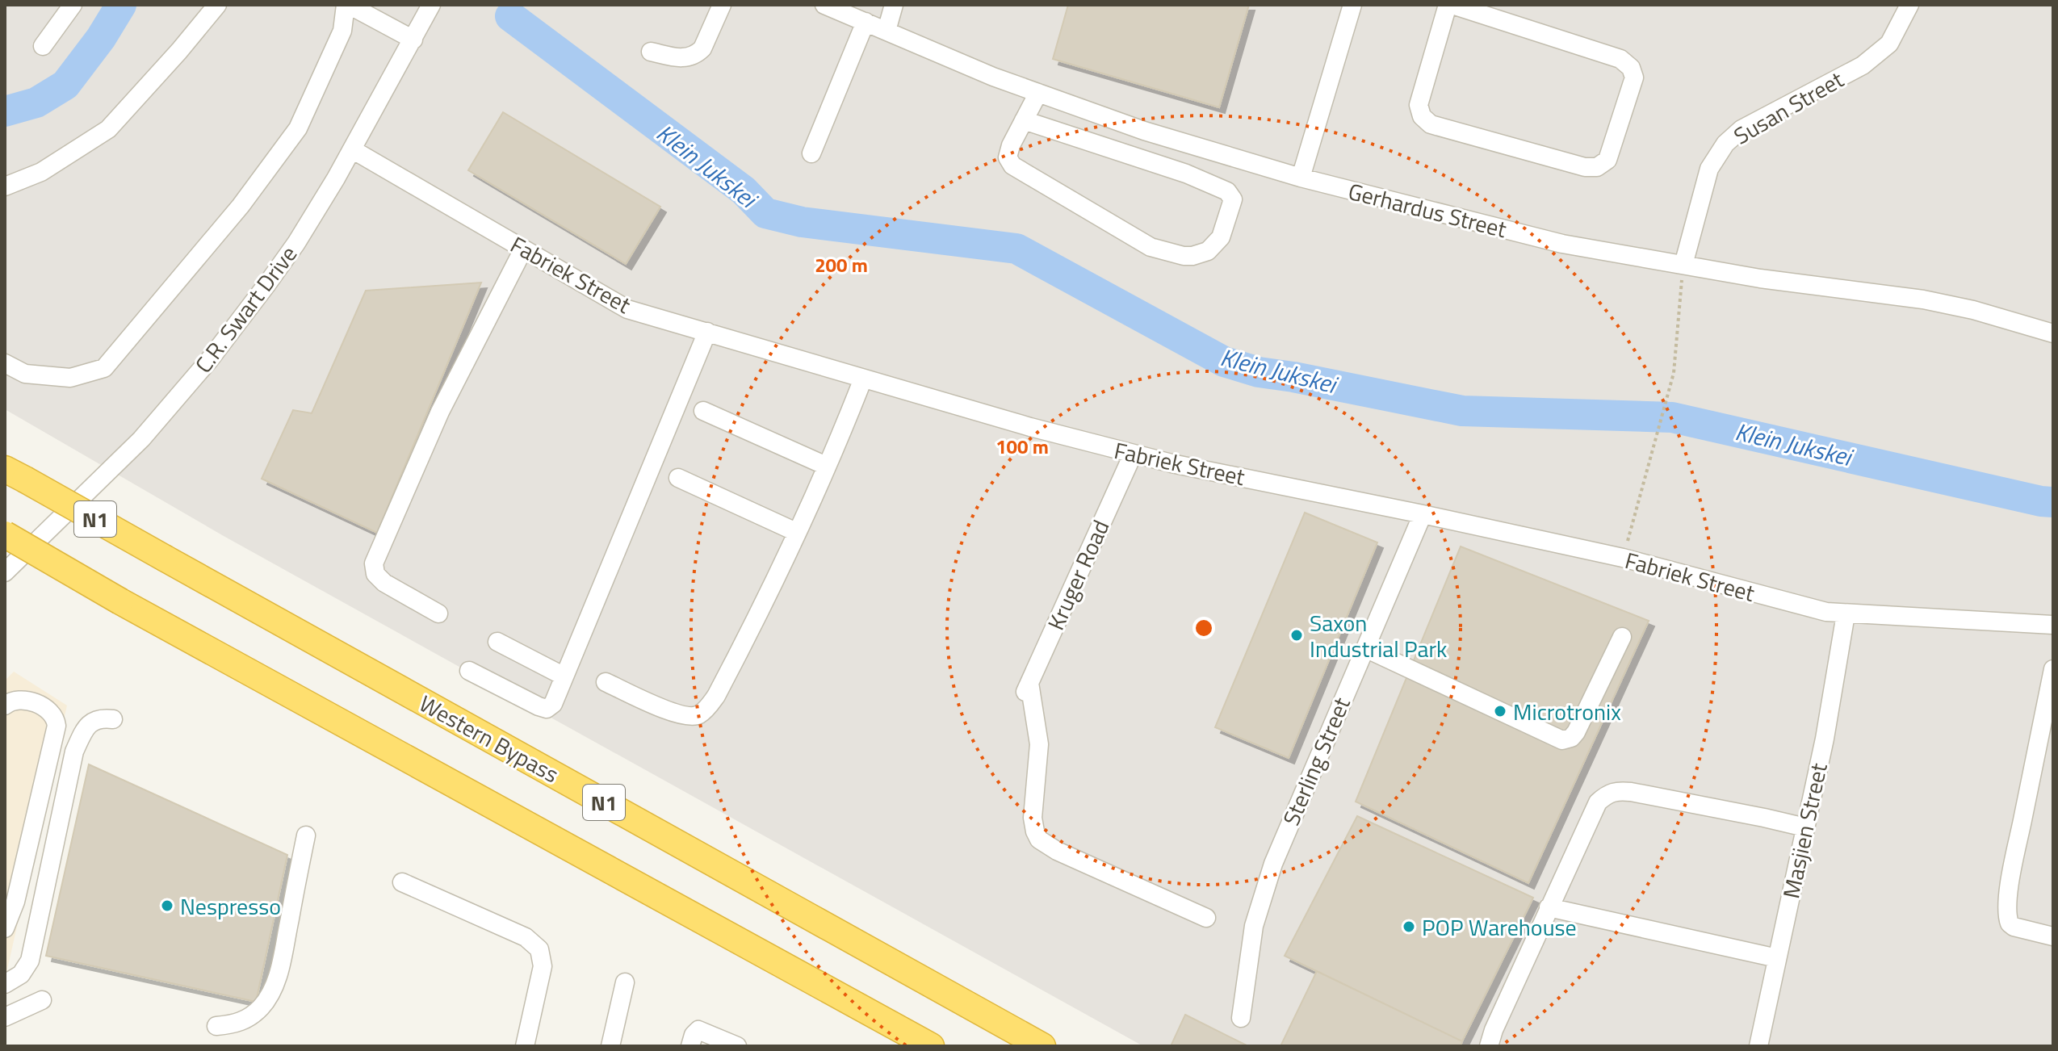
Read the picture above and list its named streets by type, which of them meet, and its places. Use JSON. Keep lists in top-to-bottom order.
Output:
{
  "streets": {
    "highway": ["N1", "Western Bypass"],
    "street": [
      "Susan Street",
      "Gerhardus Street",
      "Fabriek Street",
      "C.R. Swart Drive",
      "Kruger Road",
      "Sterling Street",
      "Masjien Street"
    ]
  },
  "crossings": [
    ["Susan Street", "Gerhardus Street"],
    ["Fabriek Street", "C.R. Swart Drive"],
    ["Fabriek Street", "Kruger Road"],
    ["Fabriek Street", "Sterling Street"],
    ["Fabriek Street", "Masjien Street"]
  ],
  "water": ["Klein Jukskei"],
  "places": [
    "Saxon Industrial Park",
    "Microtronix",
    "Nespresso",
    "POP Warehouse"
  ],
  "rings": ["200 m", "100 m"]
}
